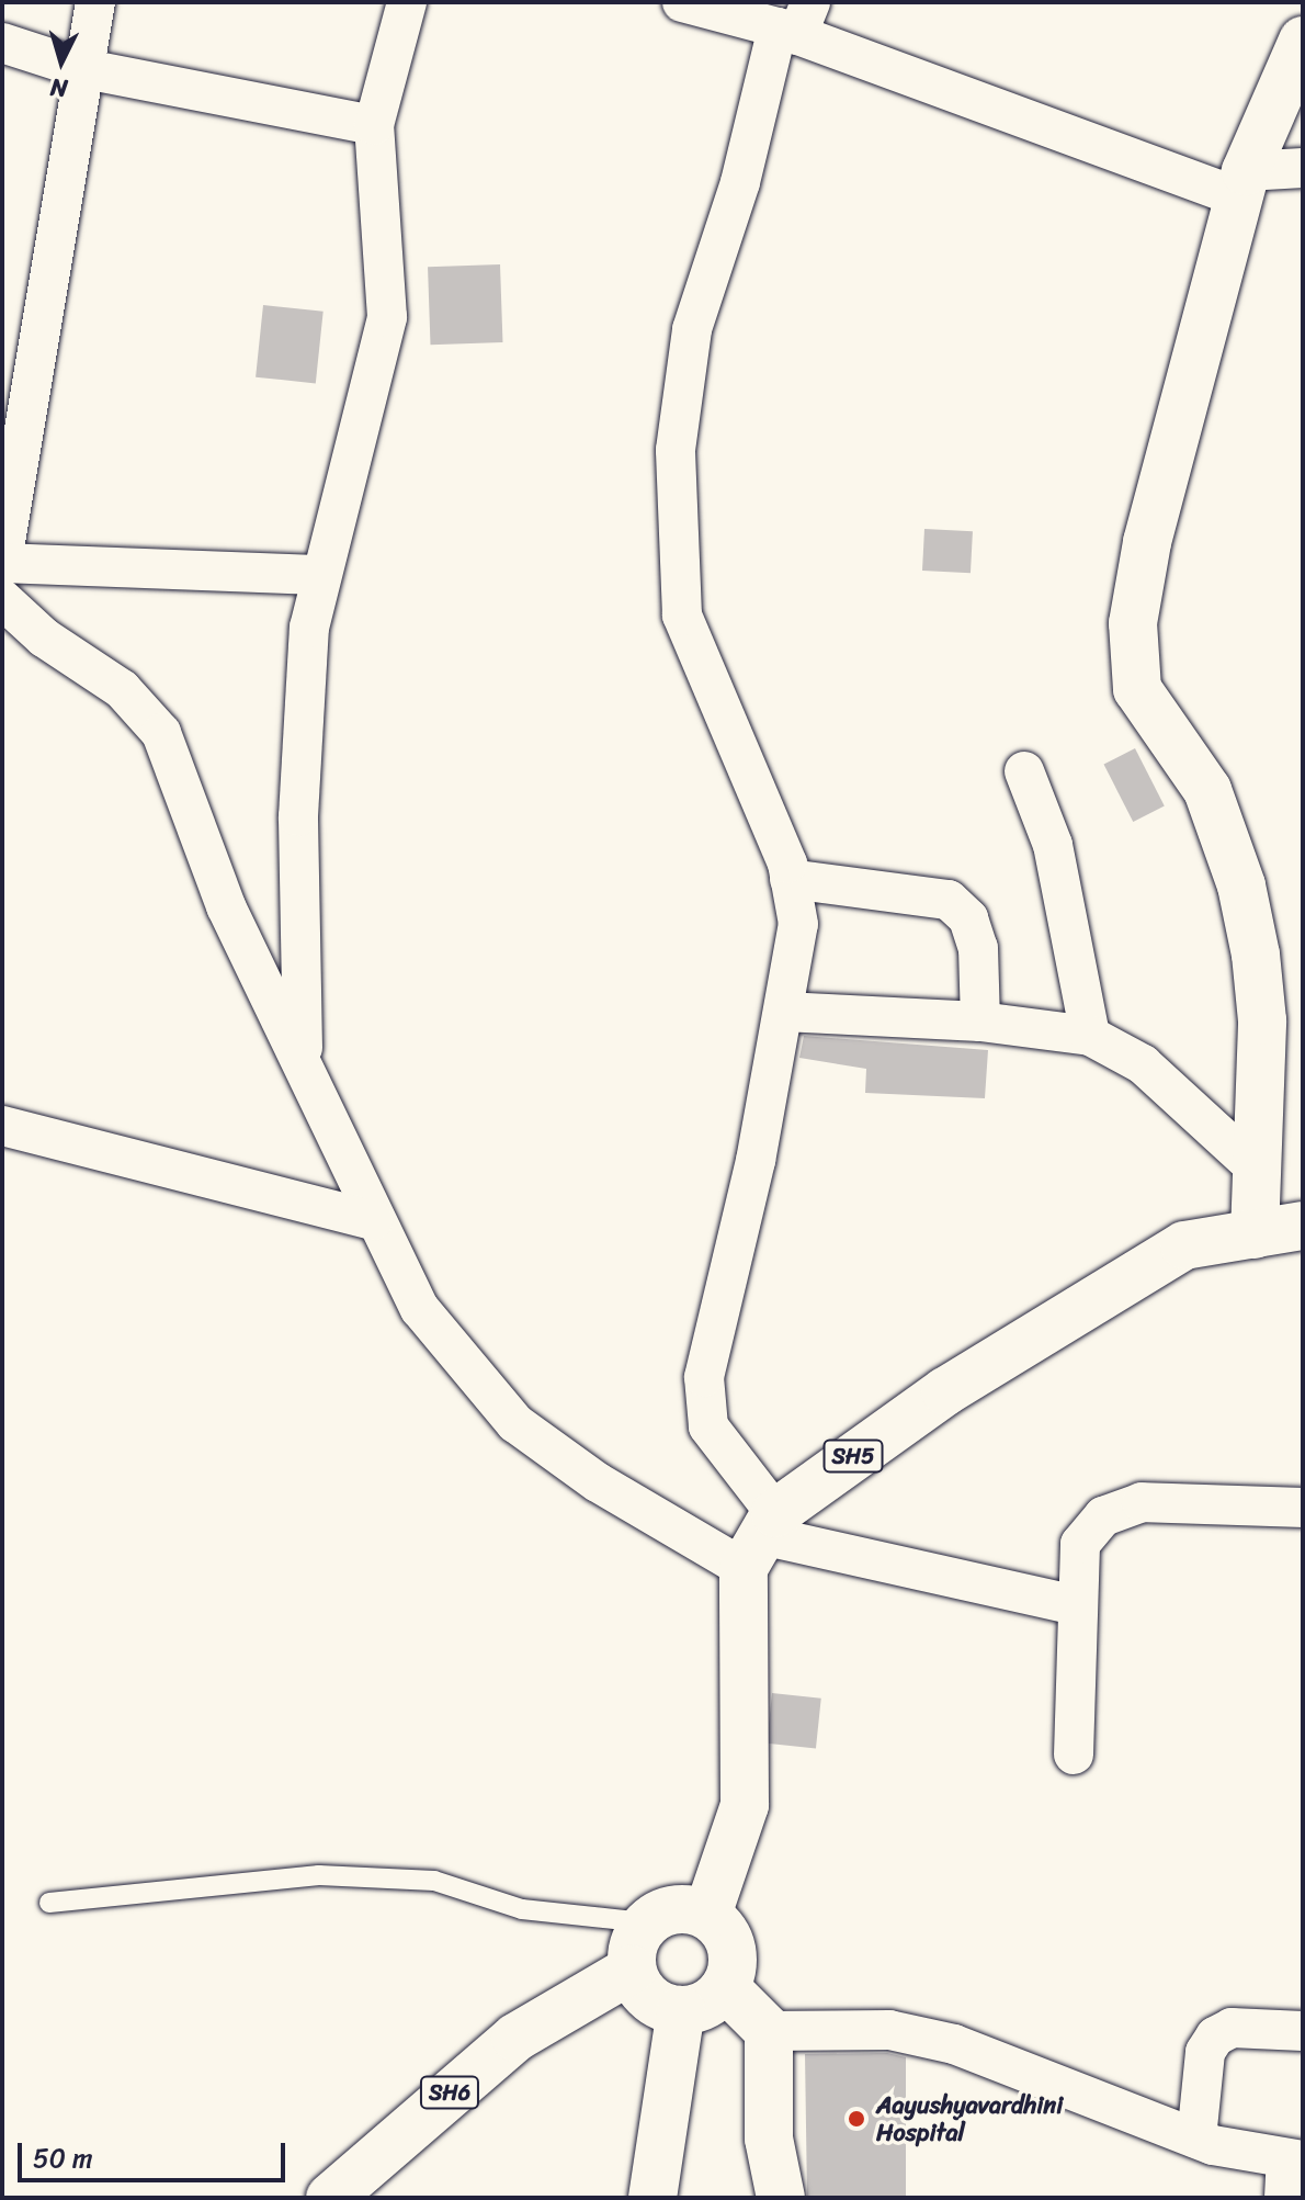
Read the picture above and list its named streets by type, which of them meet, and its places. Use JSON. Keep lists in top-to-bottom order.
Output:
{
  "streets": {
    "main road": ["SH5", "SH6"]
  },
  "places": ["Aayushyavardhini Hospital"],
  "scale_bar": "50 m",
  "north": "bottom"
}
